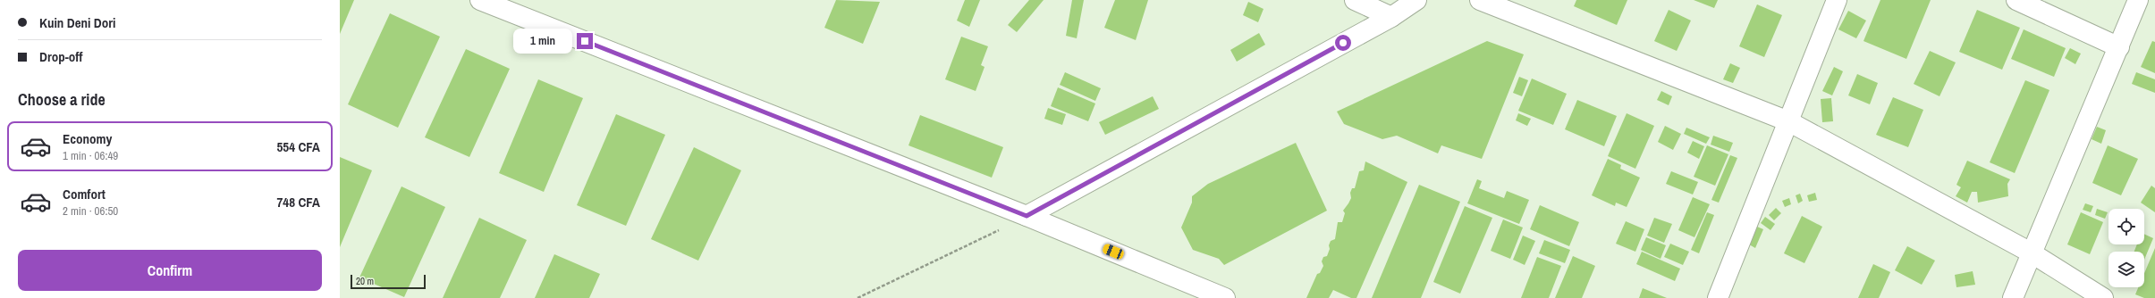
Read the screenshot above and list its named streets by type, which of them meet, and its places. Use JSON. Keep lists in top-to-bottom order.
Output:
{
  "scale_bar": "20 m",
  "page": {
    "banner": ["Kuin Deni Dori", "Drop-off"],
    "bubble": "1 min",
    "heading": "Choose a ride",
    "list": [
      {
        "name": "Economy",
        "note": "1 min · 06:49",
        "value": "554 CFA"
      },
      {
        "name": "Comfort",
        "note": "2 min · 06:50",
        "value": "748 CFA"
      }
    ],
    "buttons": "Confirm",
    "scale": "20 m"
  }
}
